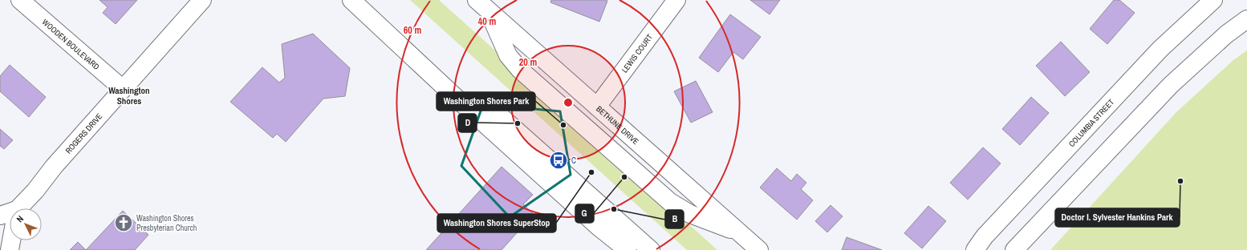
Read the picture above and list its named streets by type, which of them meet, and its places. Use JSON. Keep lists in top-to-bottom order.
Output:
{
  "streets": {
    "street": [
      "WOODEN BOULEVARD",
      "LEWIS COURT",
      "COLUMBIA STREET",
      "BETHUNE DRIVE",
      "ROGERS DRIVE"
    ]
  },
  "crossings": [
    ["WOODEN BOULEVARD", "ROGERS DRIVE"],
    ["LEWIS COURT", "BETHUNE DRIVE"]
  ],
  "districts": ["Washington Shores"],
  "places": {
    "other": [
      "D",
      "Washington Shores Park",
      "Washington Shores SuperStop",
      "G",
      "Doctor I. Sylvester Hankins Park",
      "B"
    ],
    "bus stop": ["C"],
    "church": ["Washington Shores Presbyterian Church"]
  },
  "north": "top left",
  "rings": ["40 m", "60 m", "20 m"]
}
